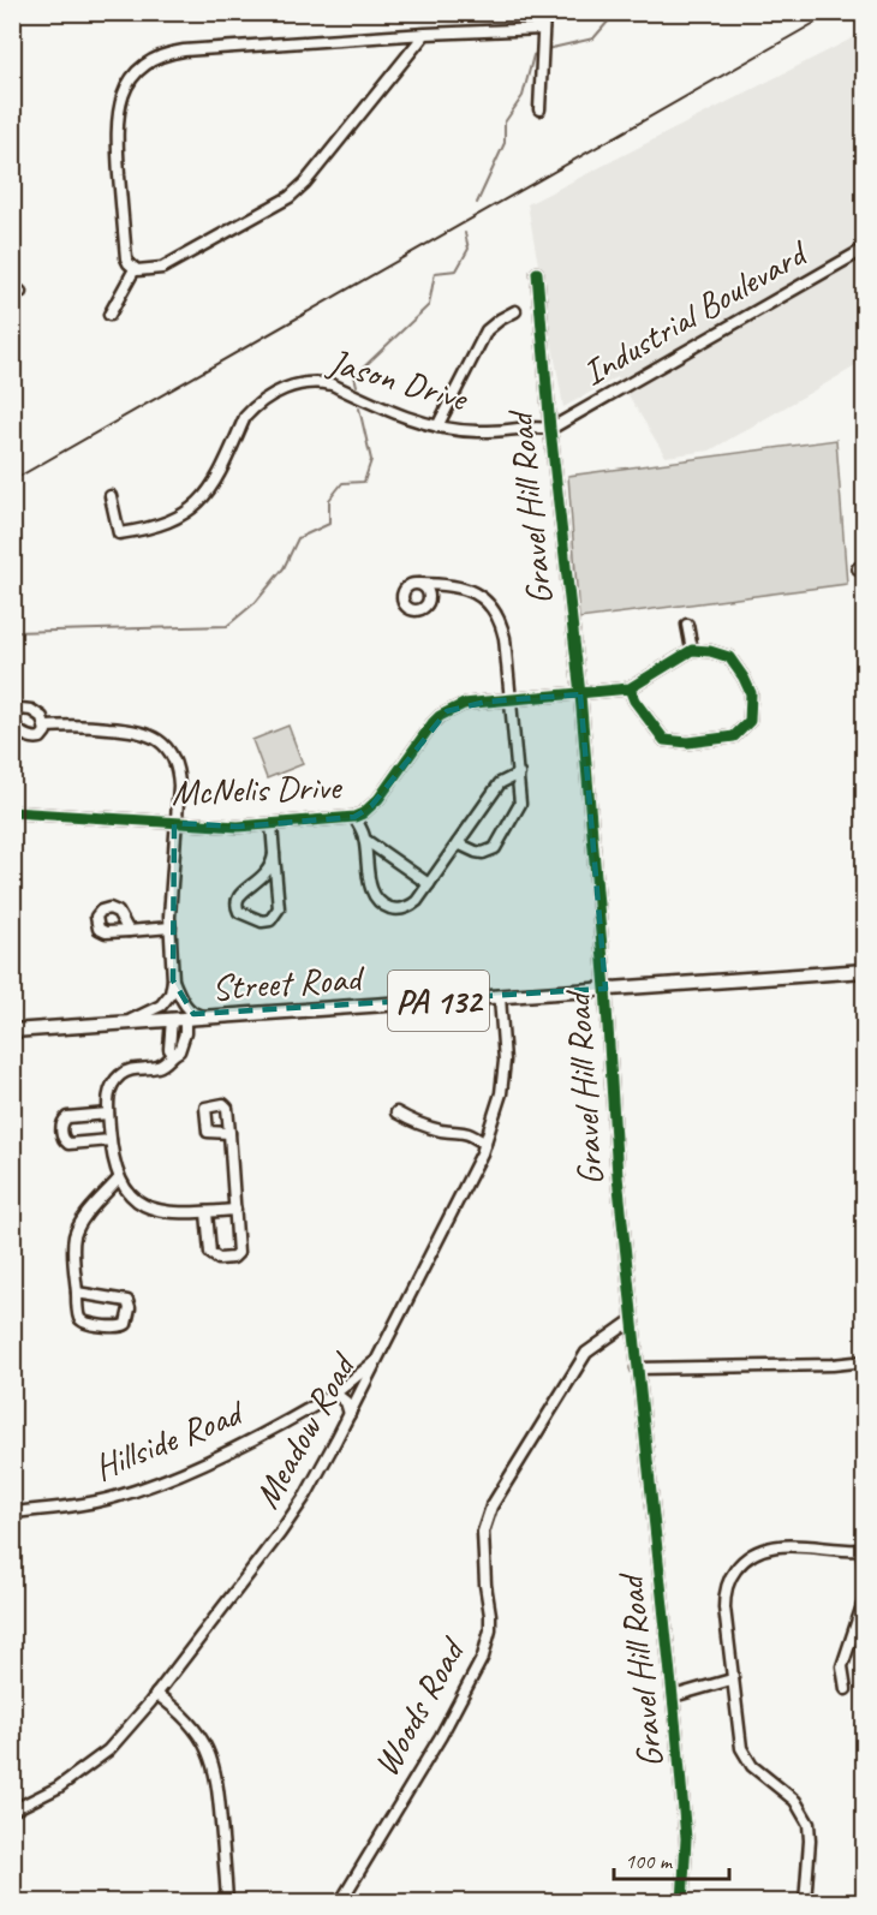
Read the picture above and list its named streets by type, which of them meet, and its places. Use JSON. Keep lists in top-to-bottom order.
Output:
{
  "streets": {
    "main road": ["Street Road", "PA 132"],
    "street": [
      "Industrial Boulevard",
      "Jason Drive",
      "Gravel Hill Road",
      "McNelis Drive",
      "Meadow Road",
      "Hillside Road",
      "Woods Road"
    ]
  },
  "crossings": [
    ["Industrial Boulevard", "Jason Drive"],
    ["Industrial Boulevard", "Gravel Hill Road"],
    ["Jason Drive", "Gravel Hill Road"],
    ["Gravel Hill Road", "McNelis Drive"],
    ["Gravel Hill Road", "Street Road"],
    ["Gravel Hill Road", "Woods Road"],
    ["Street Road", "Meadow Road"],
    ["Meadow Road", "Hillside Road"]
  ],
  "scale_bar": "100 m"
}
